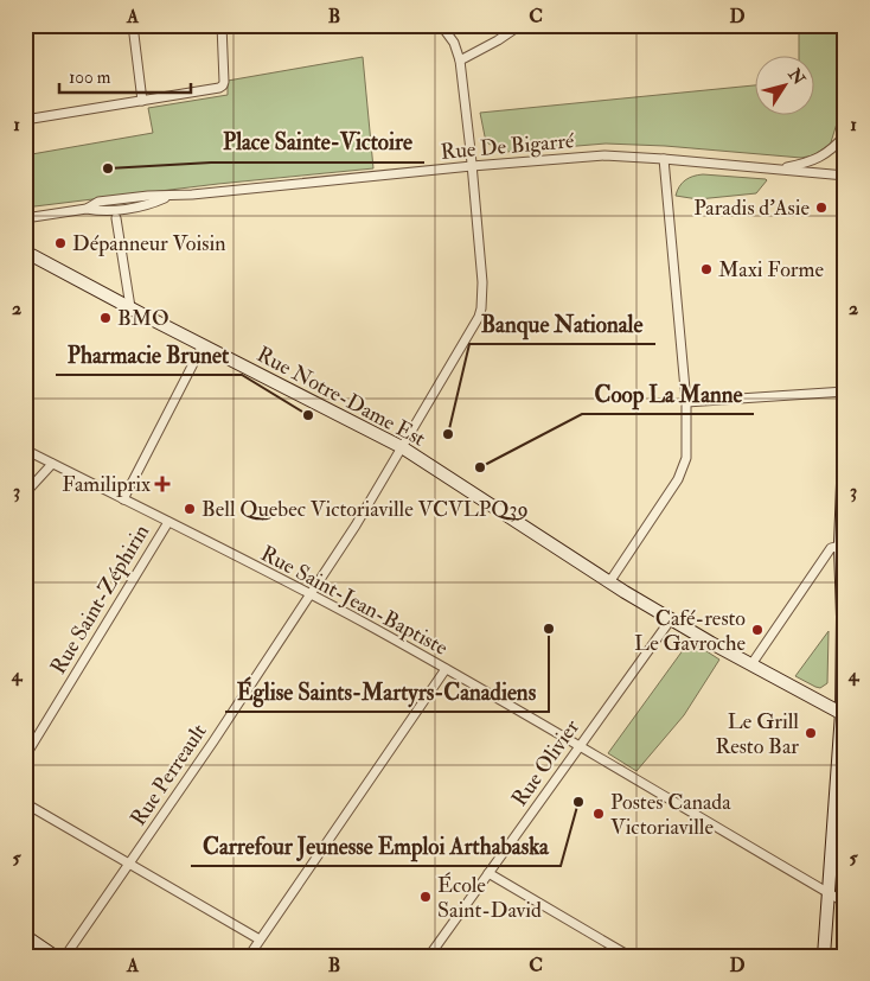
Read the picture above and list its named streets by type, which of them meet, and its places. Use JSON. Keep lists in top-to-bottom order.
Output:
{
  "streets": {
    "street": [
      "Rue De Bigarré",
      "Rue Notre-Dame Est",
      "Rue Saint-Zéphirin",
      "Rue Saint-Jean-Baptiste",
      "Rue Olivier",
      "Rue Perreault"
    ]
  },
  "crossings": [
    ["Rue De Bigarré", "Rue Perreault"],
    ["Rue Notre-Dame Est", "Rue Olivier"],
    ["Rue Notre-Dame Est", "Rue Perreault"],
    ["Rue Saint-Zéphirin", "Rue Saint-Jean-Baptiste"],
    ["Rue Saint-Jean-Baptiste", "Rue Olivier"],
    ["Rue Saint-Jean-Baptiste", "Rue Perreault"]
  ],
  "places": {
    "other": [
      "Place Sainte-Victoire",
      "Paradis d'Asie",
      "Dépanneur Voisin",
      "Maxi Forme",
      "BMO",
      "Pharmacie Brunet",
      "Banque Nationale",
      "Coop La Manne",
      "Bell Quebec Victoriaville VCVLPQ39",
      "Église Saints-Martyrs-Canadiens",
      "Café-resto Le Gavroche",
      "Le Grill Resto Bar",
      "Carrefour Jeunesse Emploi Arthabaska",
      "Postes Canada Victoriaville",
      "École Saint-David"
    ],
    "health": ["Familiprix"]
  },
  "scale_bar": "100 m",
  "north": "top right",
  "grid": {
    "columns": [
      "A",
      "B",
      "C",
      "D"
    ],
    "rows": [
      "1",
      "2",
      "3",
      "4",
      "5"
    ]
  }
}
